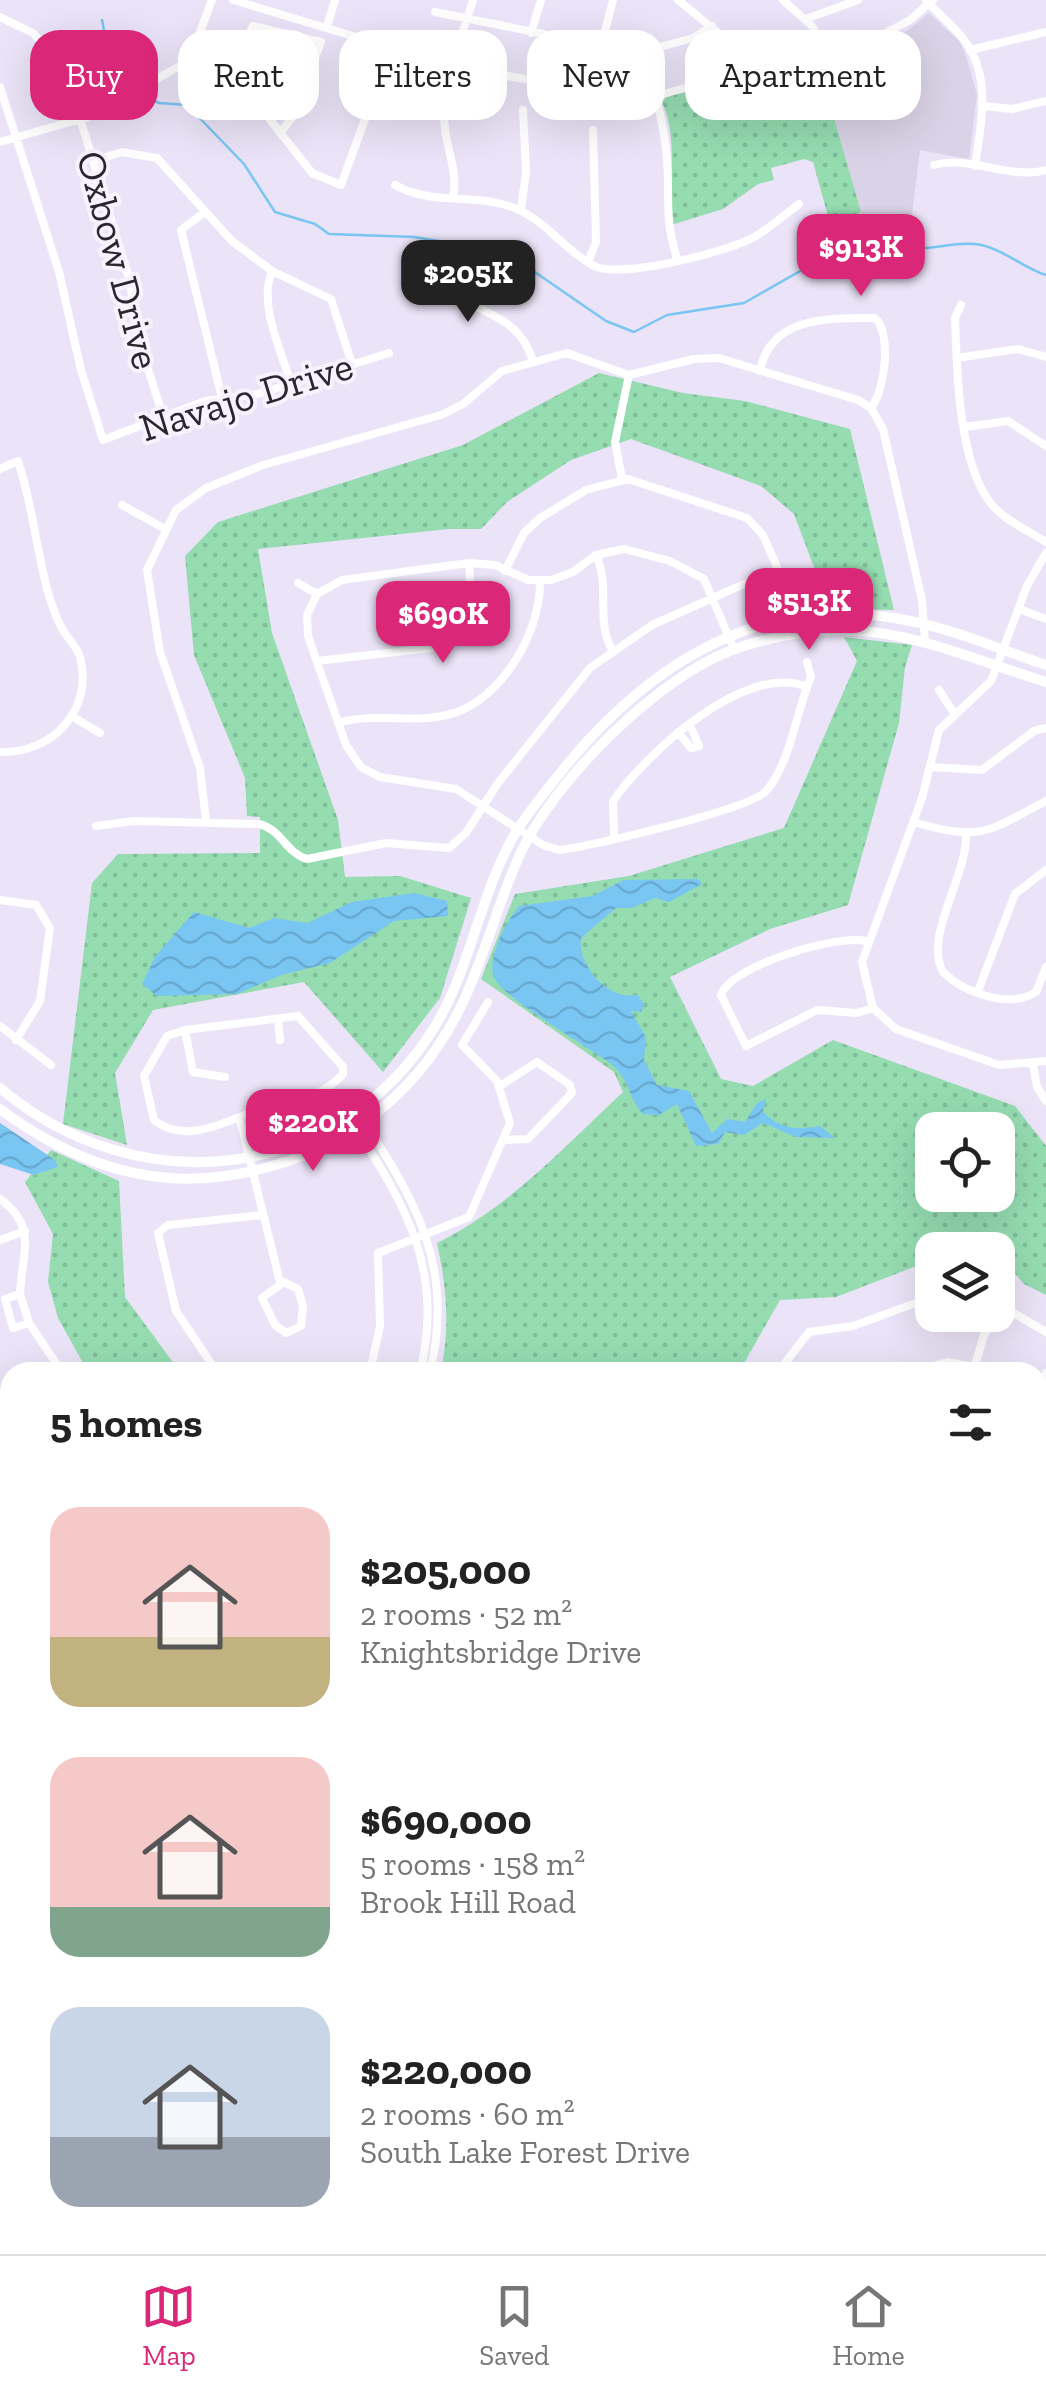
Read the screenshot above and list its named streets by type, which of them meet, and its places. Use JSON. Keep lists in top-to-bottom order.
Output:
{
  "streets": {
    "street": ["Oxbow Drive", "Navajo Drive"]
  },
  "crossings": [
    ["Oxbow Drive", "Navajo Drive"]
  ],
  "page": {
    "chip": [
      "Buy",
      "Rent",
      "Filters",
      "New",
      "Apartment"
    ],
    "price": [
      "$913K",
      "$205K",
      "$513K",
      "$690K",
      "$220K"
    ],
    "heading": "5 homes",
    "list": [
      {
        "name": "$205,000",
        "note": "2 rooms · 52 m² · Knightsbridge Drive"
      },
      {
        "name": "$690,000",
        "note": "5 rooms · 158 m² · Brook Hill Road"
      },
      {
        "name": "$220,000",
        "note": "2 rooms · 60 m² · South Lake Forest Drive"
      }
    ],
    "tabs": ["Map", "Saved", "Home"]
  }
}
